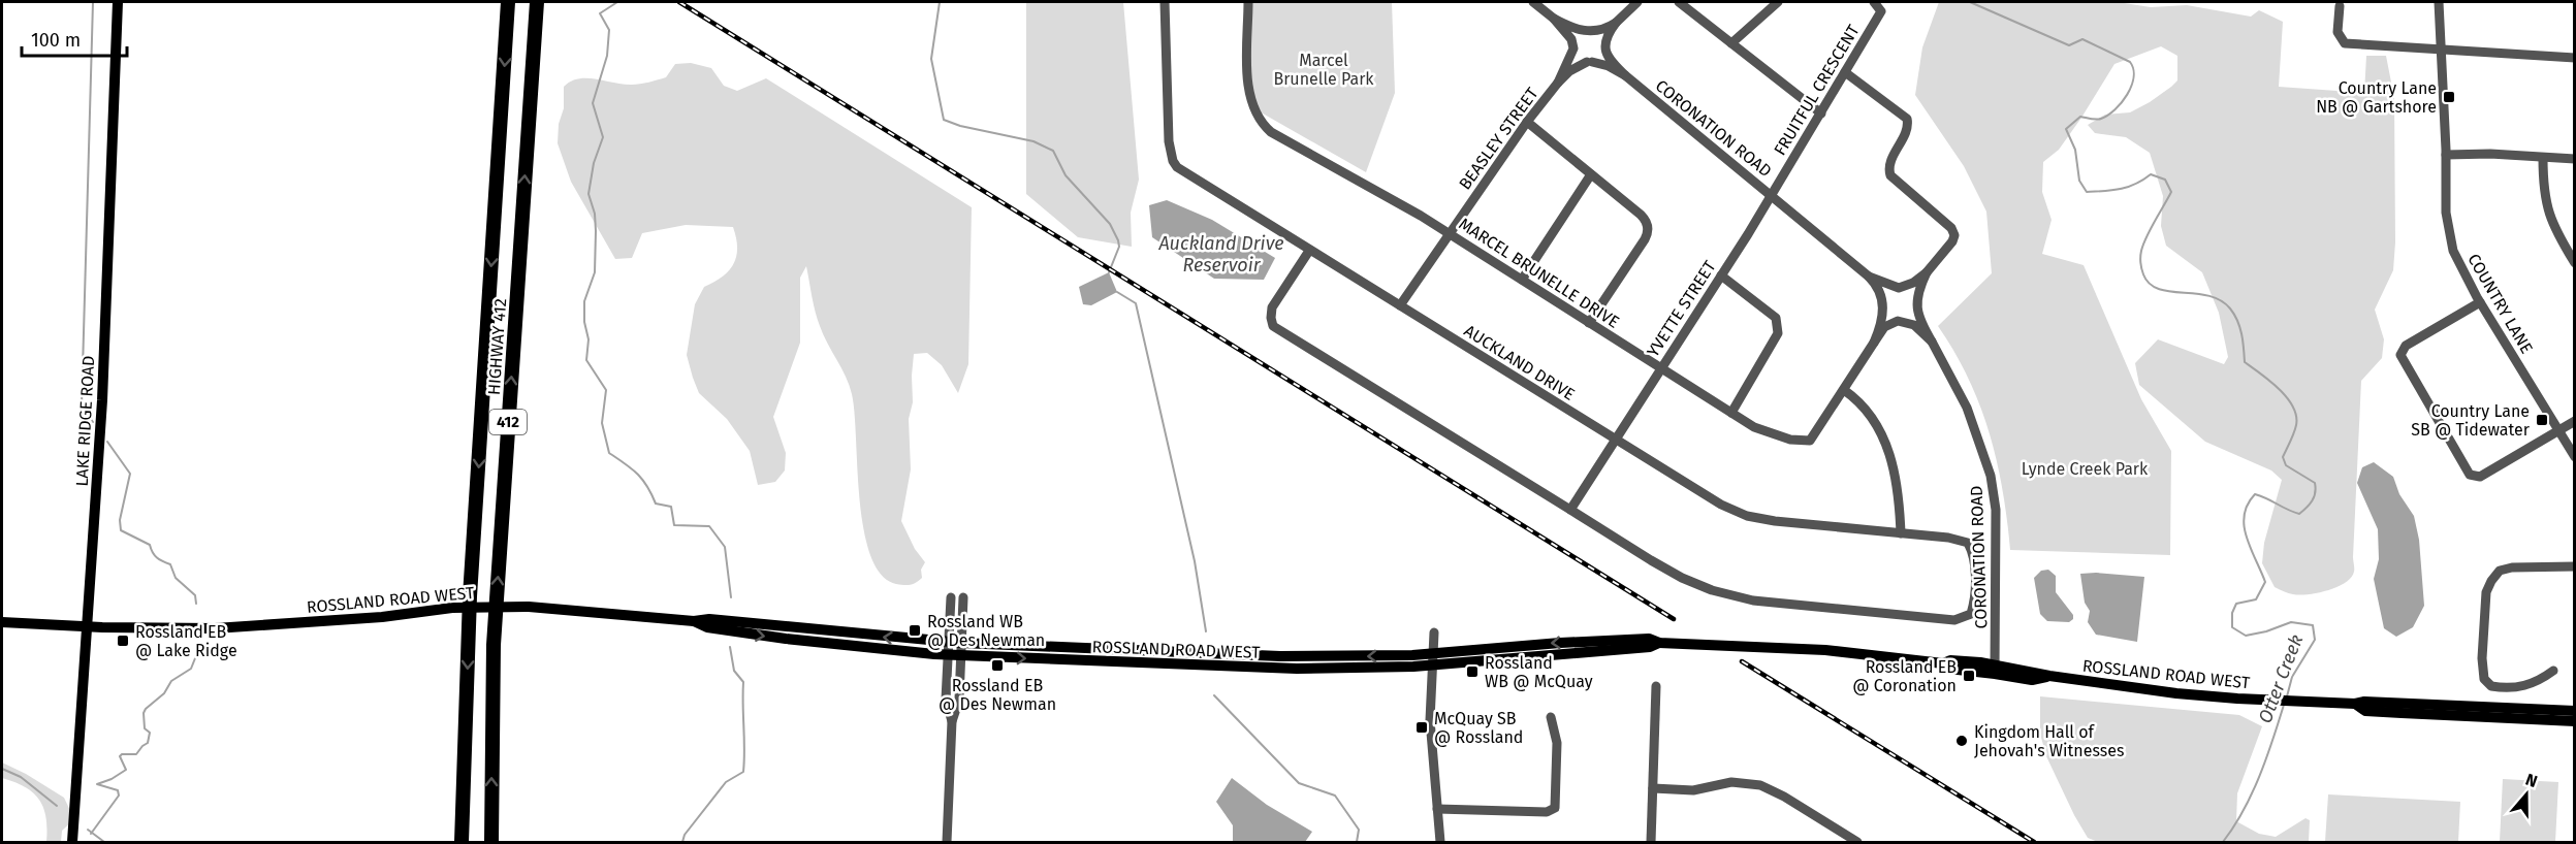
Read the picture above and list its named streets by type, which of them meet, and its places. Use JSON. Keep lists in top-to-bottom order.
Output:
{
  "streets": {
    "highway": ["HIGHWAY 412", "412"],
    "main road": ["LAKE RIDGE ROAD", "ROSSLAND ROAD WEST"],
    "street": [
      "FRUITFUL CRESCENT",
      "CORONATION ROAD",
      "BEASLEY STREET",
      "MARCEL BRUNELLE DRIVE",
      "COUNTRY LANE",
      "YVETTE STREET",
      "AUCKLAND DRIVE"
    ]
  },
  "crossings": [
    ["FRUITFUL CRESCENT", "CORONATION ROAD"],
    ["FRUITFUL CRESCENT", "YVETTE STREET"],
    ["CORONATION ROAD", "BEASLEY STREET"],
    ["CORONATION ROAD", "MARCEL BRUNELLE DRIVE"],
    ["CORONATION ROAD", "YVETTE STREET"],
    ["CORONATION ROAD", "ROSSLAND ROAD WEST"],
    ["BEASLEY STREET", "MARCEL BRUNELLE DRIVE"],
    ["BEASLEY STREET", "AUCKLAND DRIVE"],
    ["MARCEL BRUNELLE DRIVE", "YVETTE STREET"],
    ["YVETTE STREET", "AUCKLAND DRIVE"],
    ["LAKE RIDGE ROAD", "ROSSLAND ROAD WEST"]
  ],
  "water": ["Auckland Drive Reservoir", "Otter Creek"],
  "parks": ["Marcel Brunelle Park", "Lynde Creek Park"],
  "places": {
    "transit": [
      "Country Lane NB @ Gartshore",
      "Country Lane SB @ Tidewater",
      "Rossland WB @ Des Newman",
      "Rossland EB @ Lake Ridge",
      "Rossland EB @ Des Newman",
      "Rossland WB @ McQuay",
      "Rossland EB @ Coronation",
      "McQuay SB @ Rossland"
    ],
    "other": ["Kingdom Hall of Jehovah's Witnesses"]
  },
  "scale_bar": "100 m",
  "north": "top"
}
